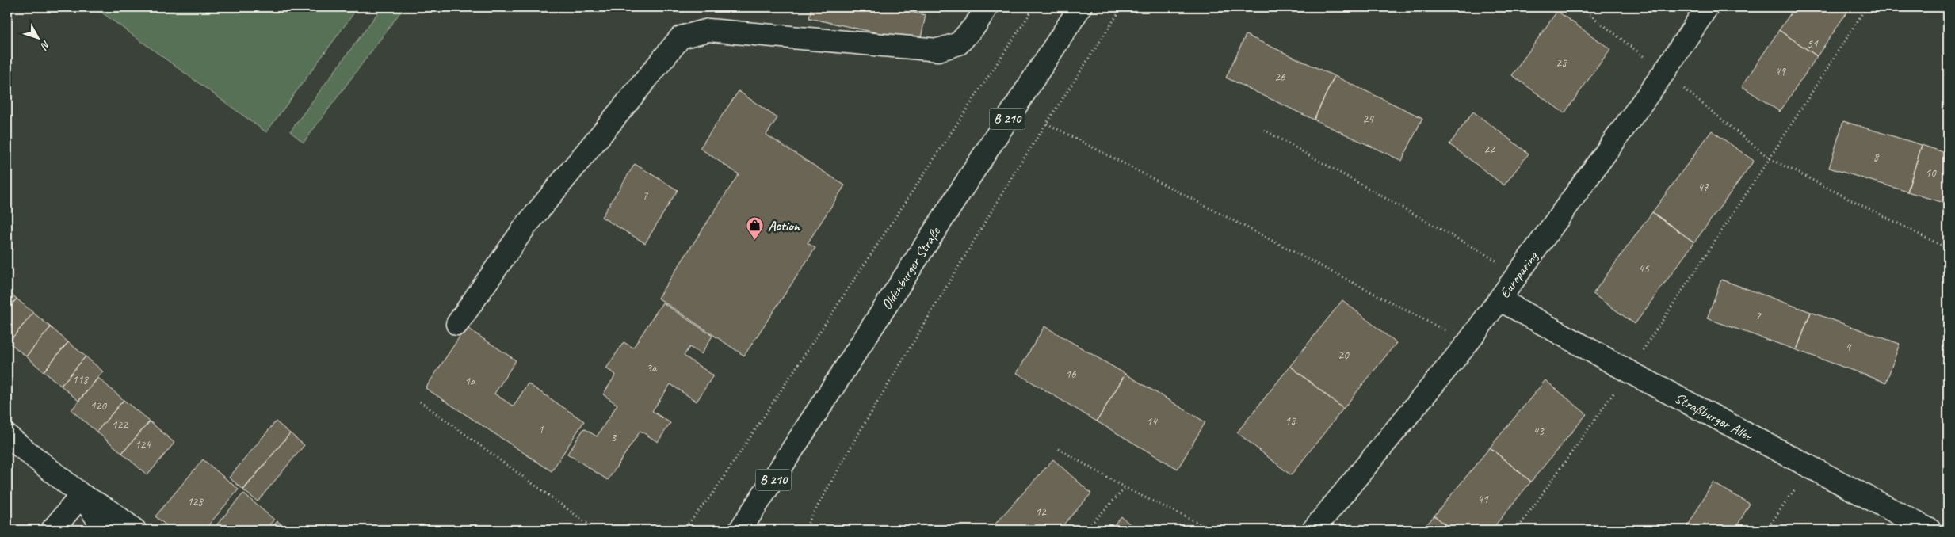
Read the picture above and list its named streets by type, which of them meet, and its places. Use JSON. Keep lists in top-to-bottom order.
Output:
{
  "streets": {
    "street": [
      "B 210",
      "Oldenburger Straße",
      "Europaring",
      "Straßburger Allee"
    ]
  },
  "crossings": [
    ["Europaring", "Straßburger Allee"]
  ],
  "places": {
    "shop": ["Action"]
  },
  "house_numbers": [
    "51",
    "28",
    "49",
    "26",
    "24",
    "22",
    "8",
    "10",
    "47",
    "7",
    "45",
    "2",
    "4",
    "20",
    "3a",
    "16",
    "118",
    "1a",
    "120",
    "18",
    "14",
    "122",
    "1",
    "43",
    "3",
    "124",
    "41",
    "128",
    "12"
  ],
  "north": "bottom right"
}
